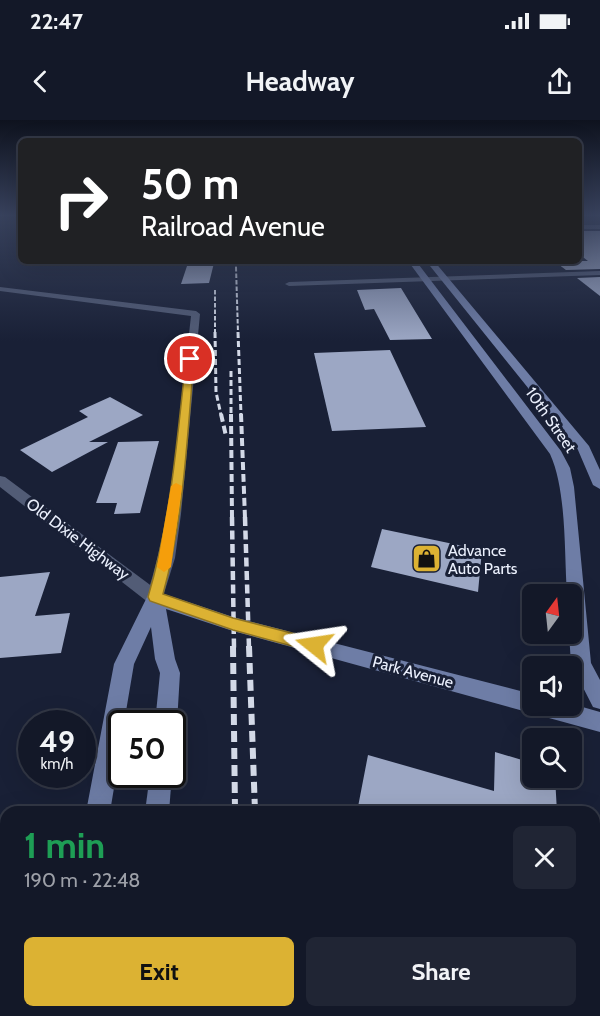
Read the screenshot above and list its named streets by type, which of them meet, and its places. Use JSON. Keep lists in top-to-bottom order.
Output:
{
  "streets": {
    "main road": ["10th Street", "Park Avenue"],
    "street": ["Old Dixie Highway"]
  },
  "crossings": [
    ["Old Dixie Highway", "Park Avenue"]
  ],
  "places": {
    "shop": ["Advance Auto Parts"]
  },
  "north": "top",
  "page": {
    "status": "22:47",
    "header": "Headway",
    "turn": ["50 m", "Railroad Avenue"],
    "speed": "49 km/h",
    "limit": "50",
    "heading": ["1 min", "190 m · 22:48"],
    "buttons": ["Exit", "Share"]
  }
}
